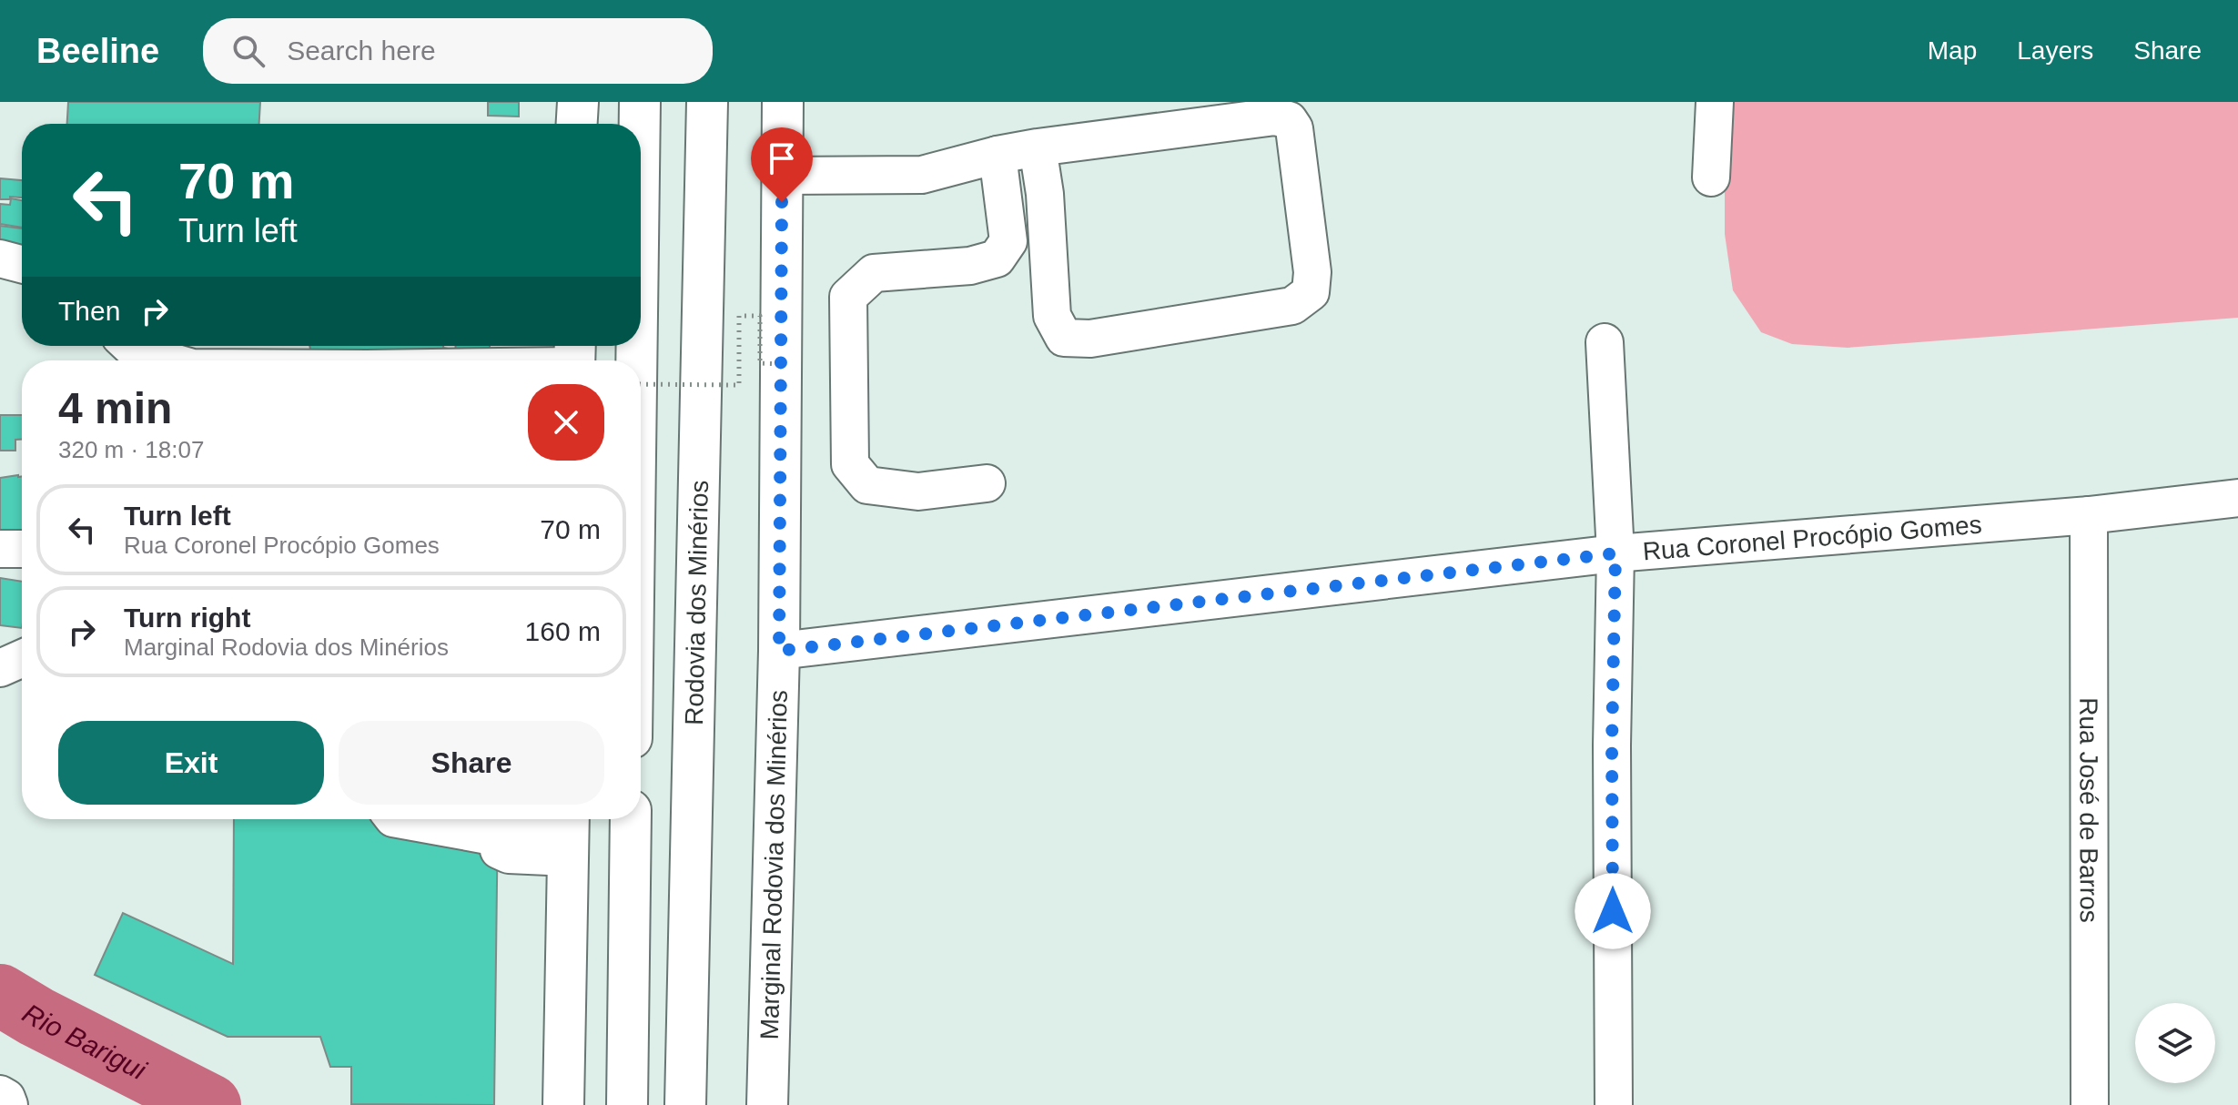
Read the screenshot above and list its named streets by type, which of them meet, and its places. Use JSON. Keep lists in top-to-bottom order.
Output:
{
  "streets": {
    "main road": ["Rodovia dos Minérios", "Marginal Rodovia dos Minérios"],
    "street": ["Rua Coronel Procópio Gomes", "Rua José de Barros"]
  },
  "crossings": [
    ["Rua Coronel Procópio Gomes", "Rua José de Barros"],
    ["Rua Coronel Procópio Gomes", "Marginal Rodovia dos Minérios"]
  ],
  "water": ["Rio Barigui"],
  "page": {
    "header": "Beeline",
    "search": "Search here",
    "nav": ["Map", "Layers", "Share"],
    "turn": ["70 m", "Turn left"],
    "then": "Then",
    "heading": ["4 min", "320 m · 18:07"],
    "list": [
      {
        "name": "Turn left",
        "note": "Rua Coronel Procópio Gomes",
        "value": "70 m"
      },
      {
        "name": "Turn right",
        "note": "Marginal Rodovia dos Minérios",
        "value": "160 m"
      }
    ],
    "buttons": ["Exit", "Share"]
  }
}
